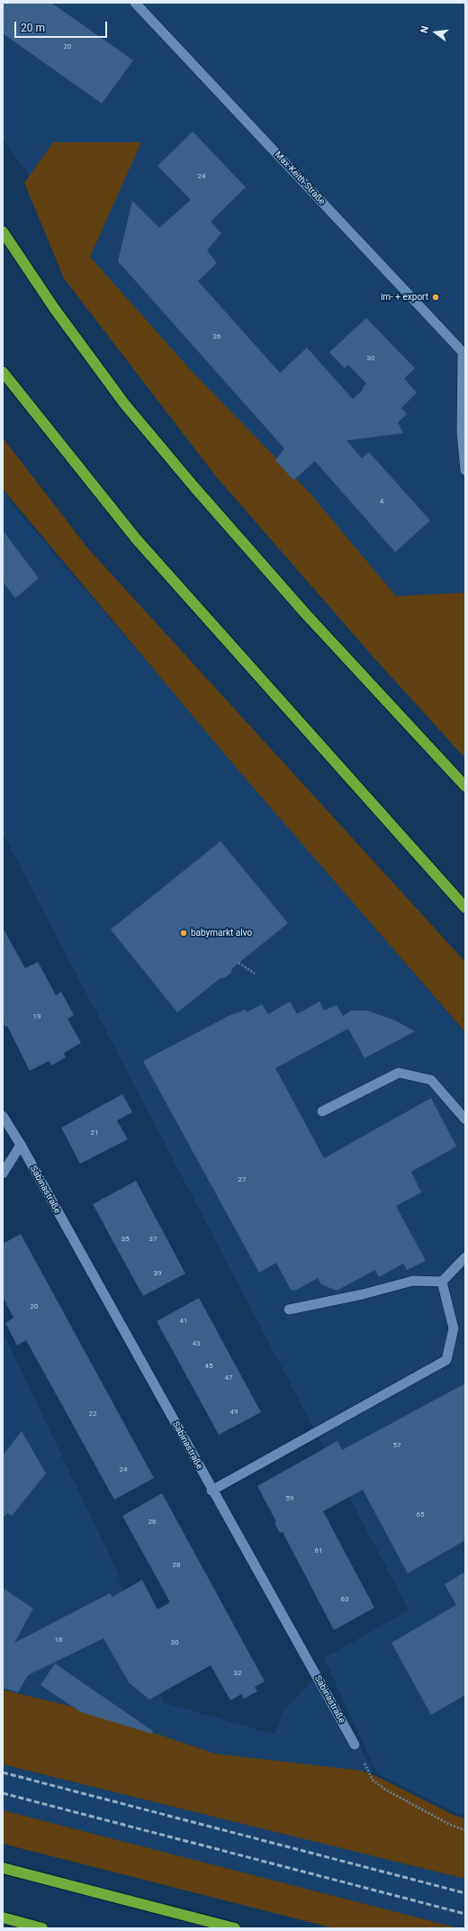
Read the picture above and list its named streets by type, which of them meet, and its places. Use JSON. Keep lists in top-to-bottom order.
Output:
{
  "streets": {
    "street": ["Max-Keith-Straße", "Sabinastraße"]
  },
  "places": ["im- + export", "babymarkt alvo"],
  "house_numbers": [
    "20",
    "24",
    "26",
    "30",
    "4",
    "19",
    "21",
    "27",
    "35",
    "37",
    "39",
    "20",
    "41",
    "43",
    "45",
    "47",
    "49",
    "22",
    "57",
    "24",
    "59",
    "65",
    "26",
    "61",
    "28",
    "63",
    "18",
    "30",
    "32"
  ],
  "scale_bar": "20 m",
  "north": "left"
}
